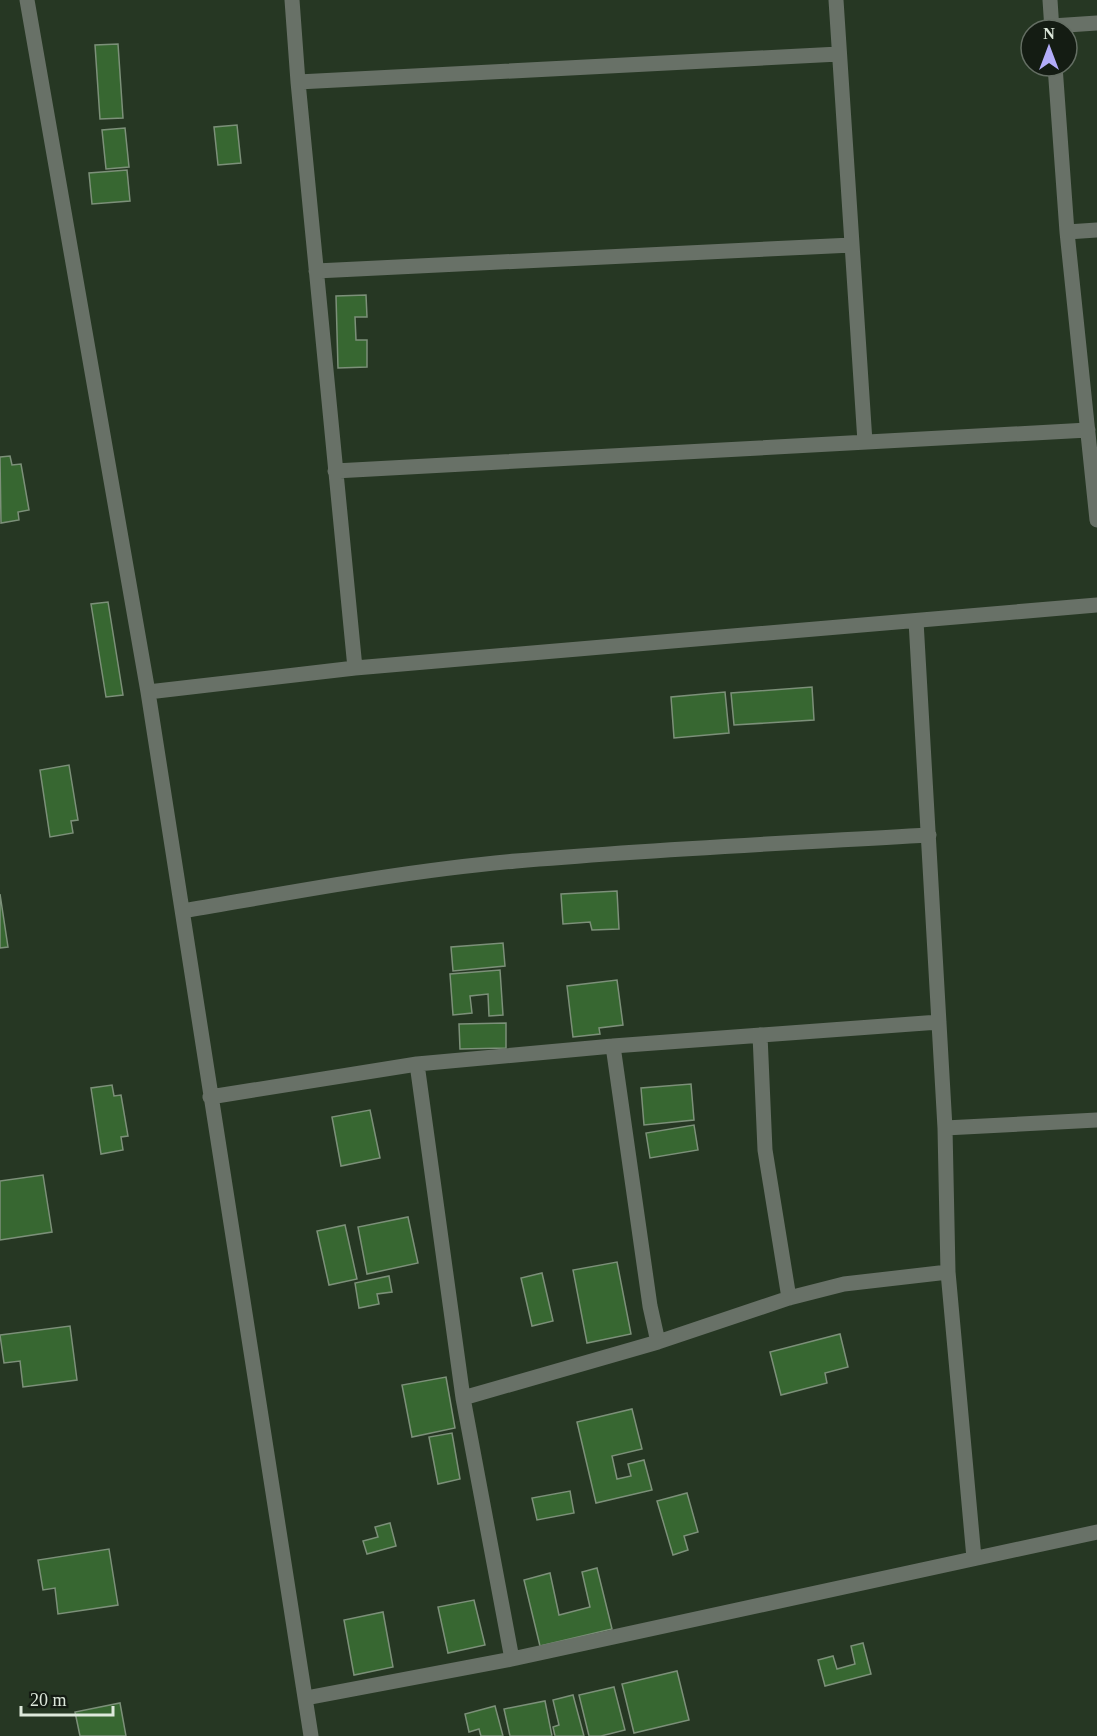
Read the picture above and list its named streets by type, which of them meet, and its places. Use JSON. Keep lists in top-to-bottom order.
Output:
{
  "scale_bar": "20 m",
  "north": "top"
}
